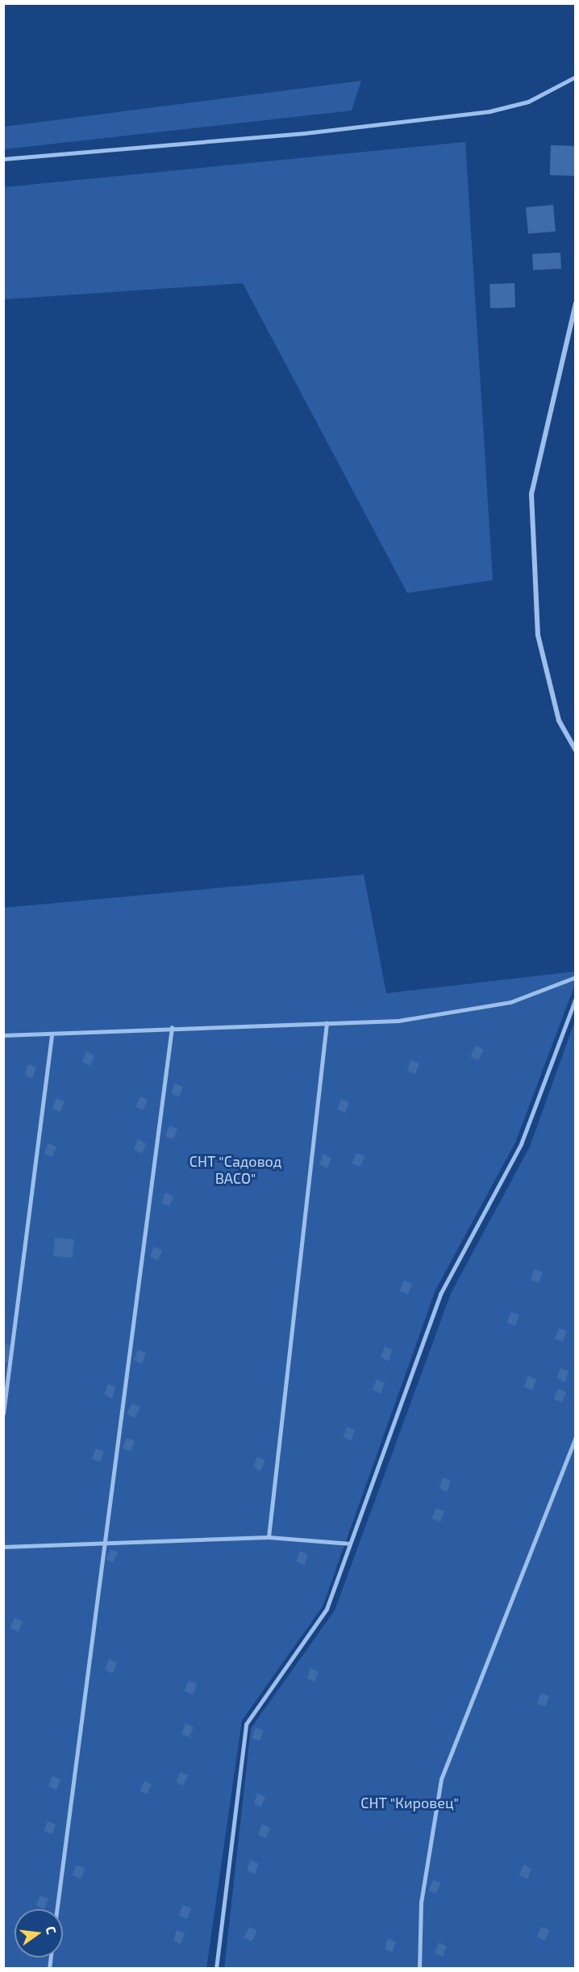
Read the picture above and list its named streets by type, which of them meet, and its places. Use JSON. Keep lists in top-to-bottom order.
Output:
{
  "parks": ["СНТ \"Садовод ВАСО\"", "СНТ \"Кировец\""],
  "north": "right"
}
